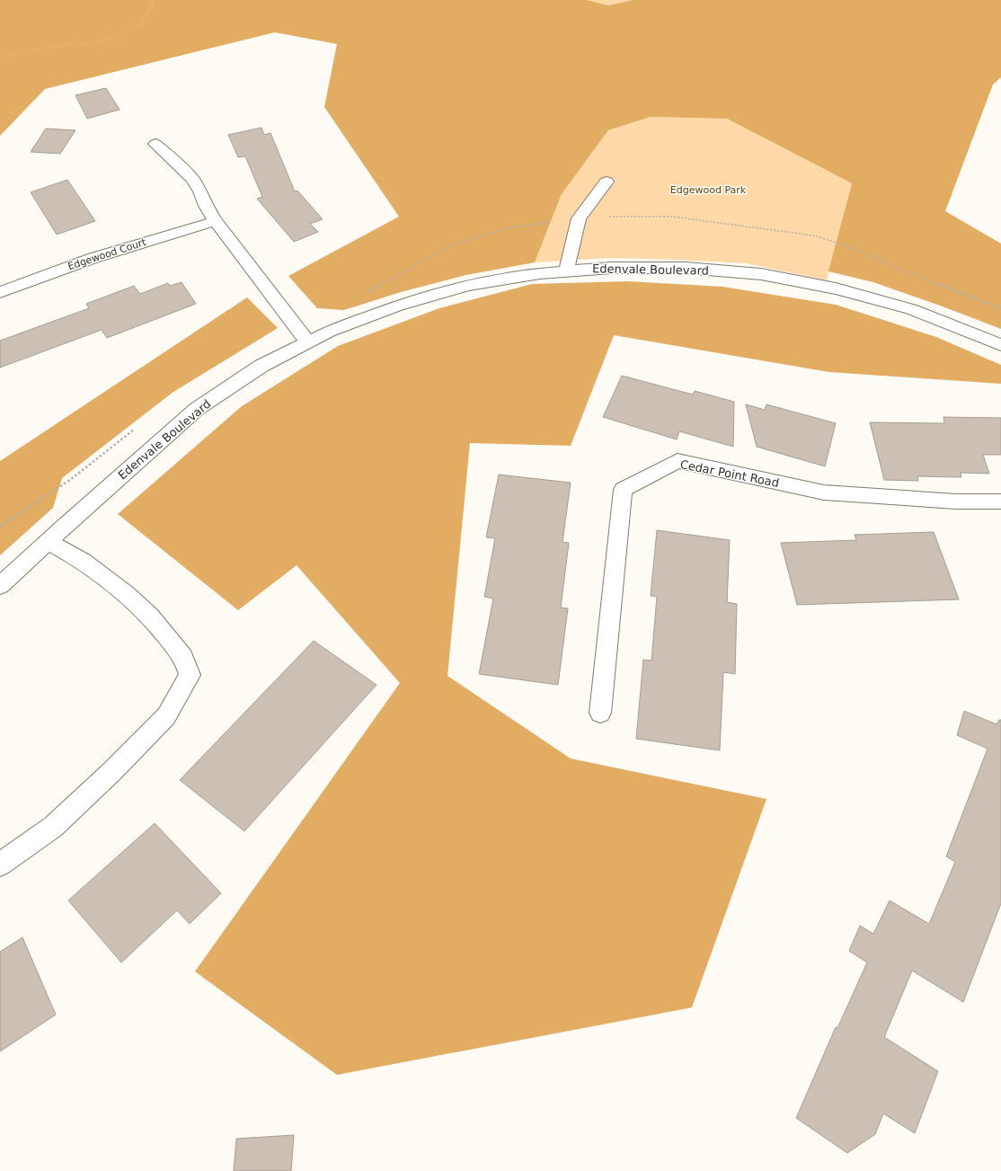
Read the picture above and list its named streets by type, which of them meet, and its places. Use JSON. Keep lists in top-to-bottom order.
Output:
{
  "streets": {
    "street": ["Edgewood Court", "Edenvale Boulevard", "Cedar Point Road"]
  },
  "parks": ["Edgewood Park"]
}
